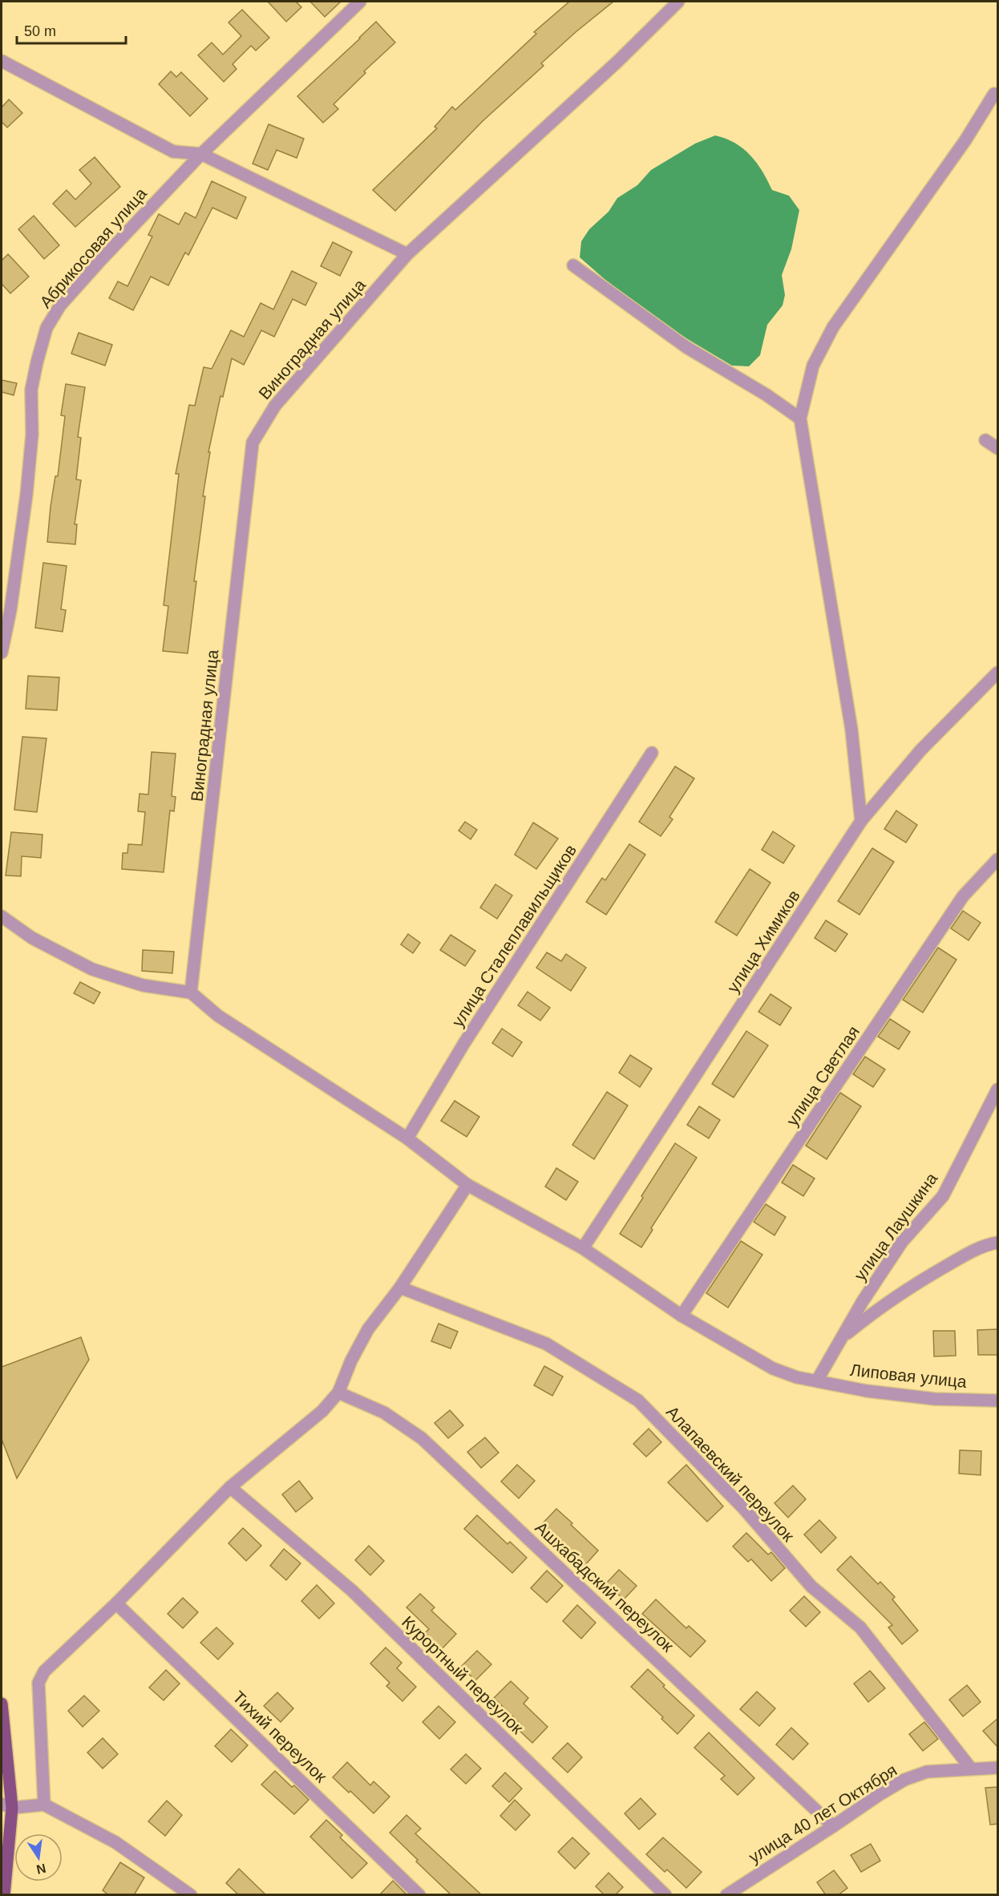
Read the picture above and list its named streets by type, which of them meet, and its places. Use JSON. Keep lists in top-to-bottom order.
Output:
{
  "streets": {
    "street": [
      "Абрикосовая улица",
      "Виноградная улица",
      "улица Сталеплавильщиков",
      "улица Химиков",
      "улица Светлая",
      "улица Лаушкина",
      "Липовая улица",
      "Алапаевский переулок",
      "Ашхабадский переулок",
      "Курортный переулок",
      "Тихий переулок",
      "улица 40 лет Октября"
    ]
  },
  "crossings": [
    ["Виноградная улица", "Липовая улица"],
    ["улица Сталеплавильщиков", "Липовая улица"],
    ["улица Химиков", "Липовая улица"],
    ["улица Светлая", "Липовая улица"],
    ["улица Лаушкина", "Липовая улица"],
    ["Алапаевский переулок", "улица 40 лет Октября"],
    ["Ашхабадский переулок", "улица 40 лет Октября"]
  ],
  "scale_bar": "50 m",
  "north": "bottom"
}
